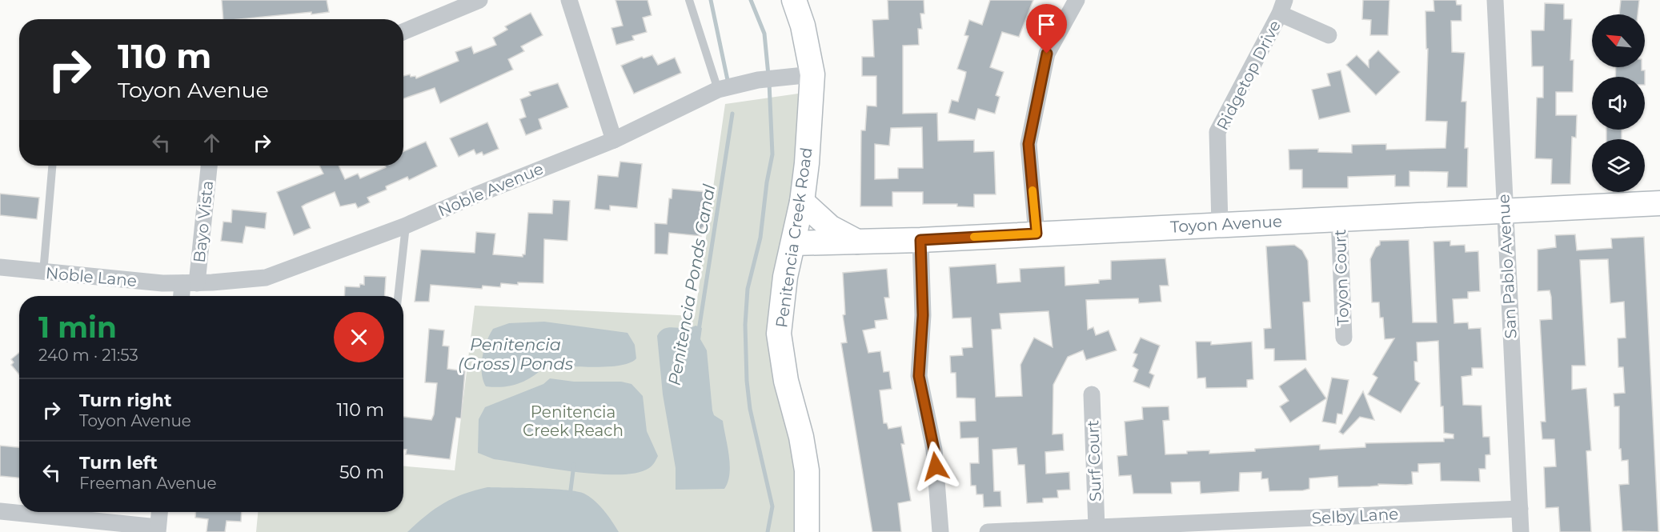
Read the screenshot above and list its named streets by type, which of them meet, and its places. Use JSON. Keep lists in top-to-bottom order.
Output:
{
  "streets": {
    "street": [
      "Ridgetop Drive",
      "Noble Avenue",
      "Bayo Vista",
      "Toyon Avenue",
      "Penitencia Creek Road",
      "San Pablo Avenue",
      "Noble Lane",
      "Toyon Court",
      "Surf Court",
      "Selby Lane"
    ]
  },
  "crossings": [
    ["Ridgetop Drive", "Toyon Avenue"],
    ["Noble Avenue", "Bayo Vista"],
    ["Noble Avenue", "Penitencia Creek Road"],
    ["Noble Avenue", "Noble Lane"],
    ["Bayo Vista", "Noble Lane"],
    ["Toyon Avenue", "Penitencia Creek Road"],
    ["Toyon Avenue", "San Pablo Avenue"],
    ["Toyon Avenue", "Toyon Court"],
    ["San Pablo Avenue", "Selby Lane"],
    ["Surf Court", "Selby Lane"]
  ],
  "water": ["Penitencia Ponds Canal", "Penitencia (Gross) Ponds"],
  "parks": ["Penitencia Creek Reach"],
  "north": "top left",
  "page": {
    "turn": ["110 m", "Toyon Avenue"],
    "heading": ["1 min", "240 m · 21:53"],
    "list": [
      {
        "name": "Turn right",
        "note": "Toyon Avenue",
        "value": "110 m"
      },
      {
        "name": "Turn left",
        "note": "Freeman Avenue",
        "value": "50 m"
      }
    ]
  }
}
